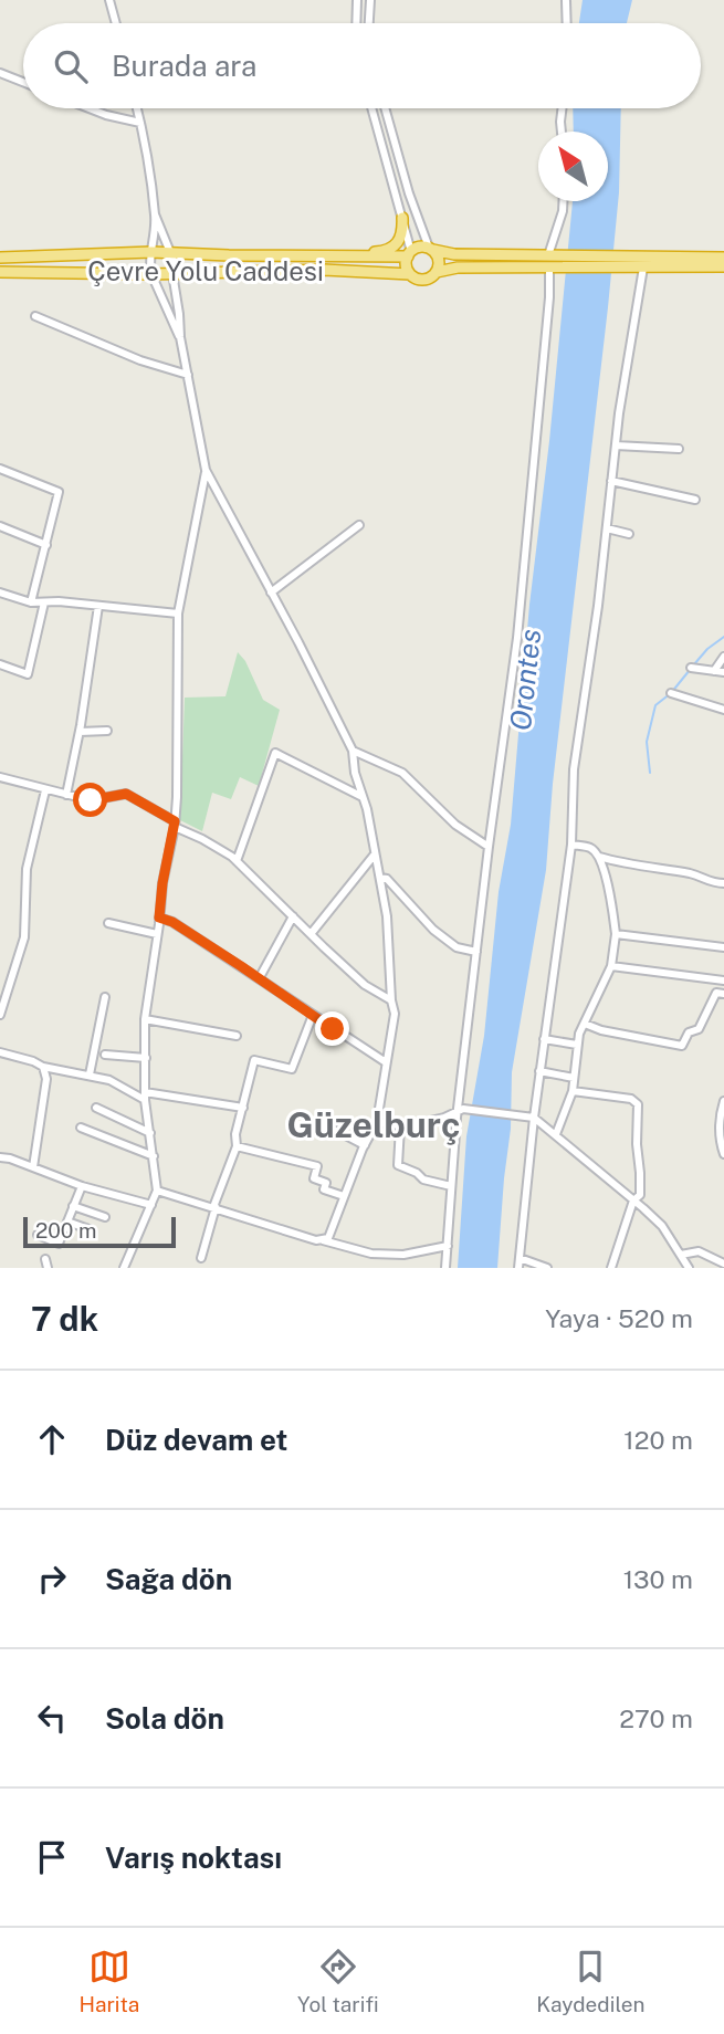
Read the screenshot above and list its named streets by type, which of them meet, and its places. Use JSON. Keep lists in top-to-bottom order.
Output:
{
  "streets": {
    "highway": ["Çevre Yolu Caddesi"]
  },
  "districts": ["Güzelburç"],
  "water": ["Orontes"],
  "scale_bar": "200 m",
  "north": "top left",
  "page": {
    "search": "Burada ara",
    "scale": "200 m",
    "heading": ["7 dk", "Yaya · 520 m"],
    "list": [
      ["Düz devam et", "120 m"],
      ["Sağa dön", "130 m"],
      ["Sola dön", "270 m"],
      "Varış noktası"
    ],
    "nav": ["Harita", "Yol tarifi", "Kaydedilen"]
  }
}
